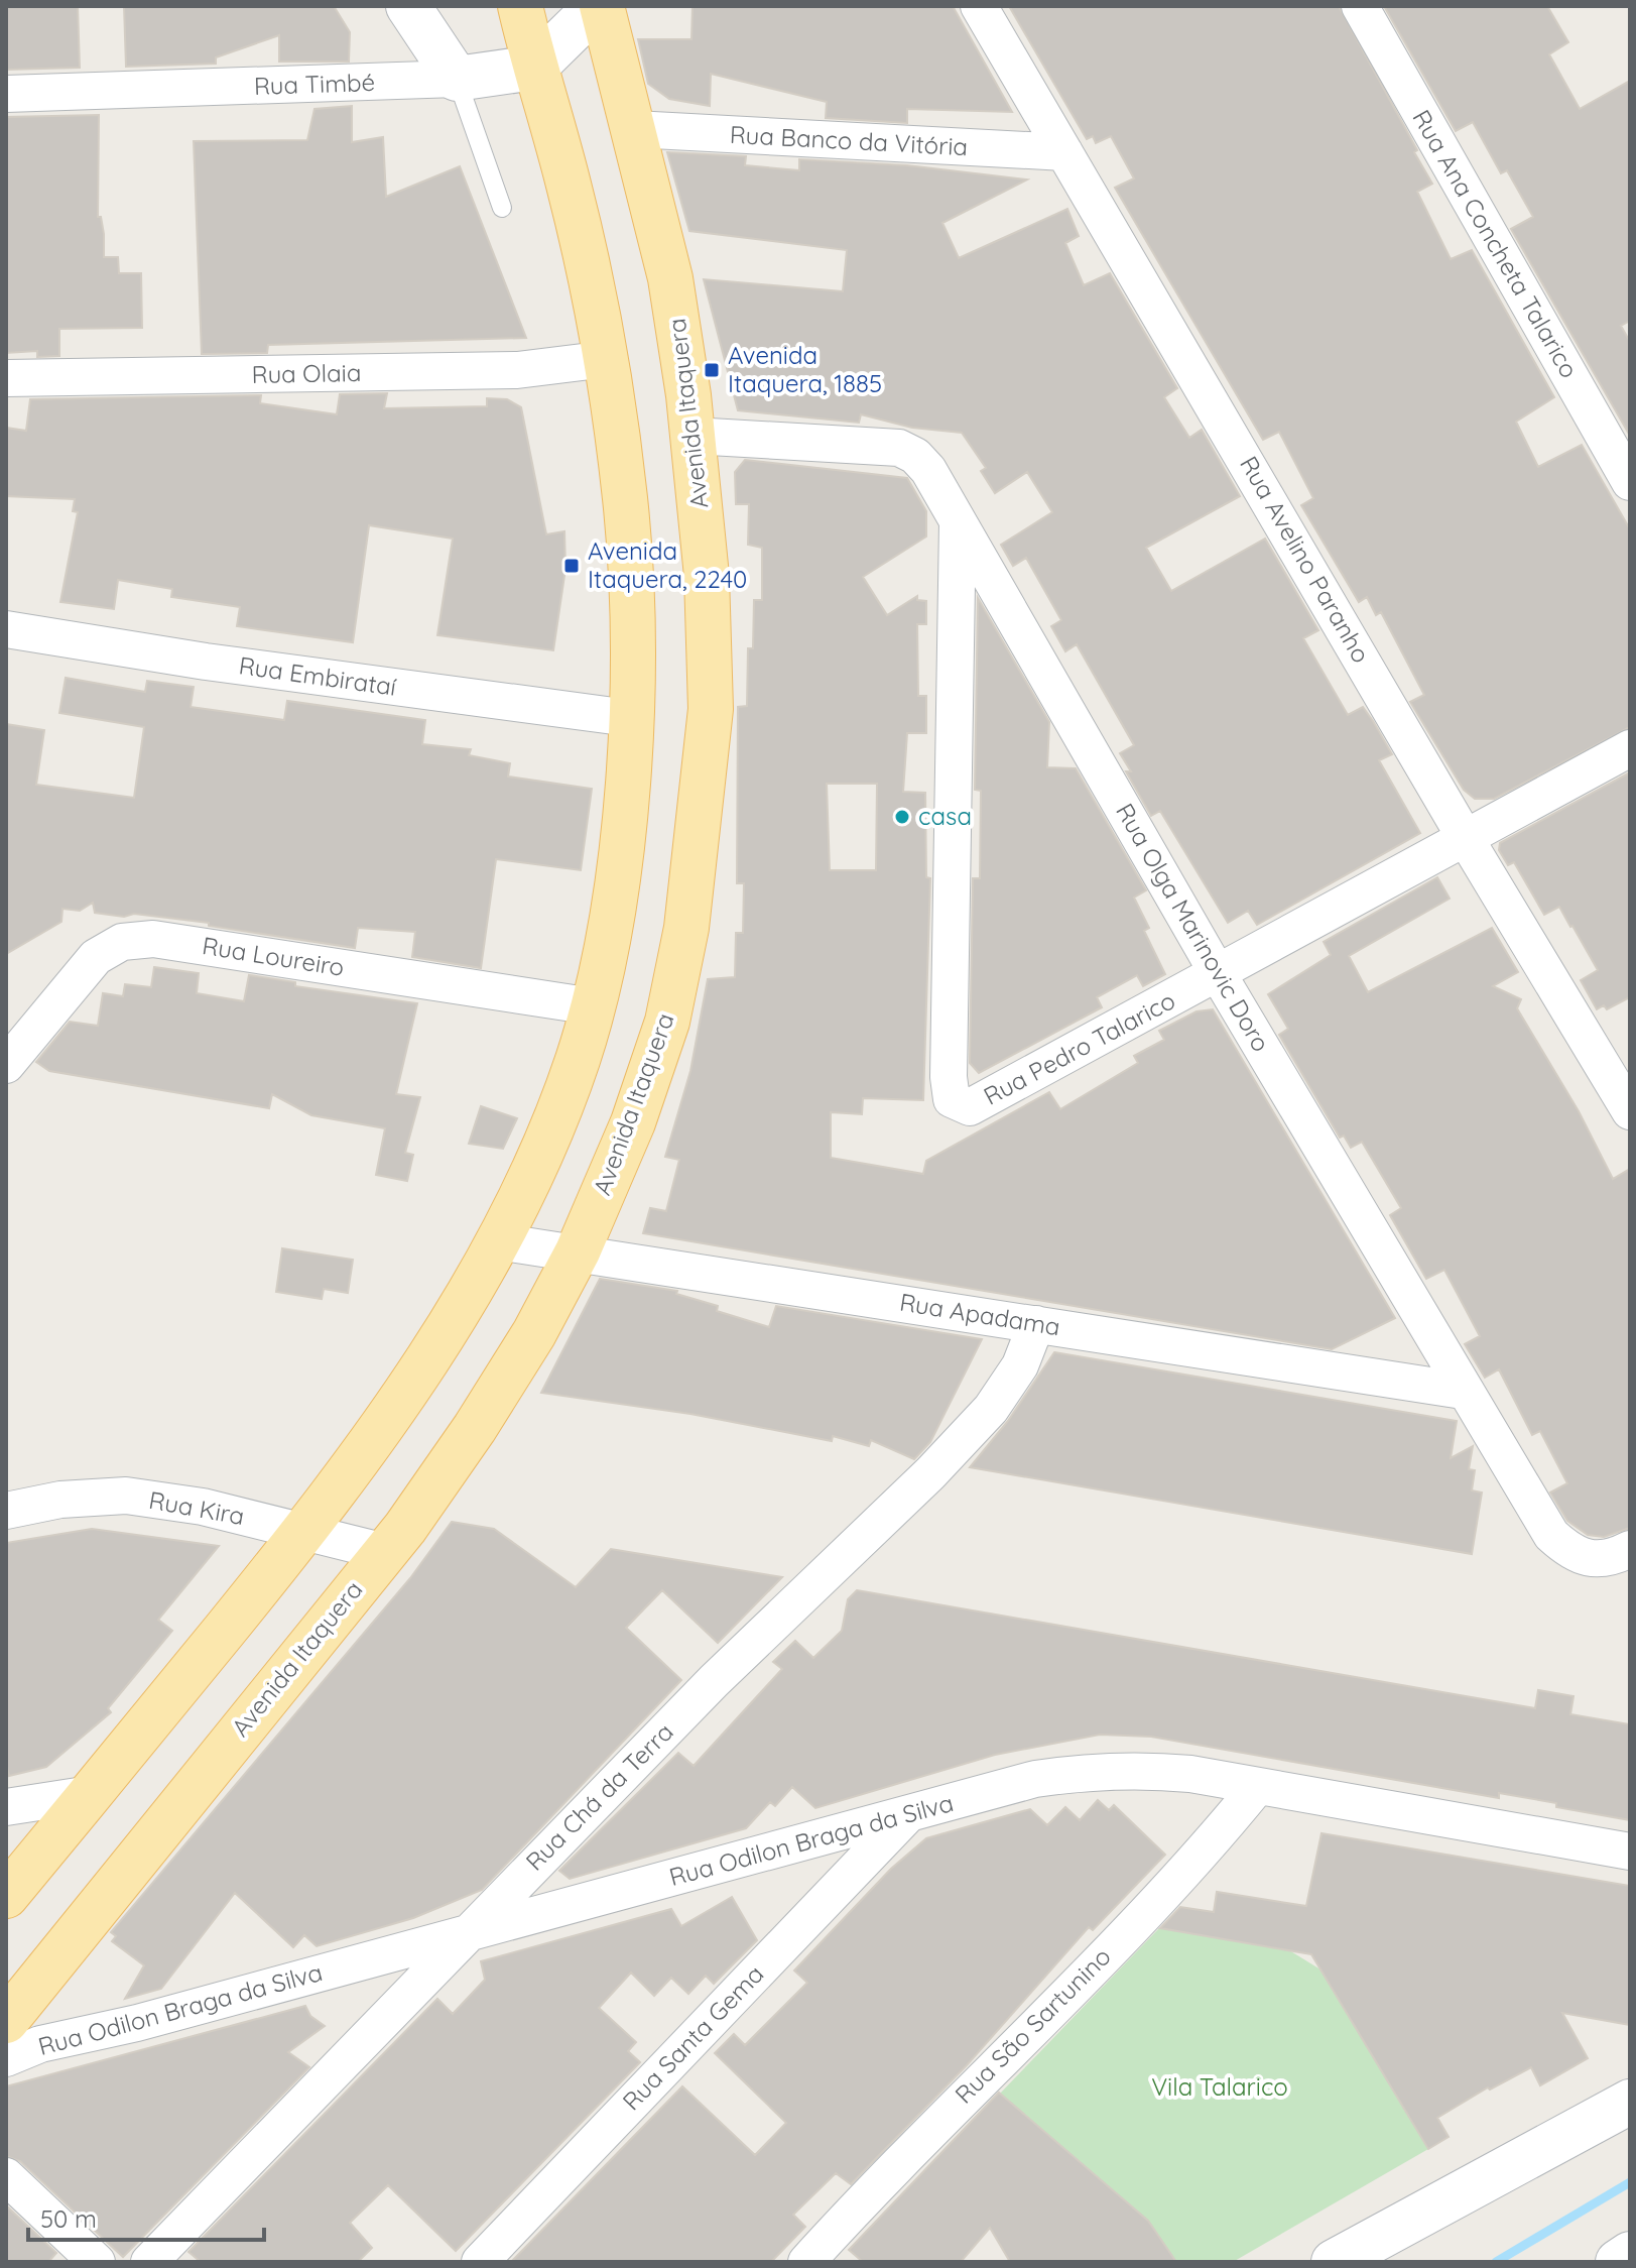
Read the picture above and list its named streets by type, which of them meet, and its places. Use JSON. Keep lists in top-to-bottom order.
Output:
{
  "streets": {
    "main road": ["Rua Timbé", "Avenida Itaquera"],
    "street": [
      "Rua Banco da Vitória",
      "Rua Ana Concheta Talarico",
      "Rua Olaia",
      "Rua Avelino Paranho",
      "Rua Embirataí",
      "Rua Olga Marinovic Doro",
      "Rua Loureiro",
      "Rua Pedro Talarico",
      "Rua Apadama",
      "Rua Kira",
      "Rua Chá da Terra",
      "Rua Odilon Braga da Silva",
      "Rua São Sartunino",
      "Rua Santa Gema"
    ]
  },
  "crossings": [
    ["Rua Banco da Vitória", "Avenida Itaquera"],
    ["Rua Banco da Vitória", "Rua Avelino Paranho"],
    ["Avenida Itaquera", "Rua Olga Marinovic Doro"],
    ["Avenida Itaquera", "Rua Apadama"],
    ["Avenida Itaquera", "Rua Kira"],
    ["Rua Avelino Paranho", "Rua Pedro Talarico"],
    ["Rua Olga Marinovic Doro", "Rua Pedro Talarico"],
    ["Rua Olga Marinovic Doro", "Rua Apadama"],
    ["Rua Apadama", "Rua Chá da Terra"],
    ["Rua Chá da Terra", "Rua Odilon Braga da Silva"],
    ["Rua Odilon Braga da Silva", "Rua São Sartunino"],
    ["Rua Odilon Braga da Silva", "Rua Santa Gema"]
  ],
  "parks": ["Vila Talarico"],
  "places": {
    "transit": ["Avenida Itaquera, 1885", "Avenida Itaquera, 2240"],
    "other": ["casa"]
  },
  "scale_bar": "50 m"
}
